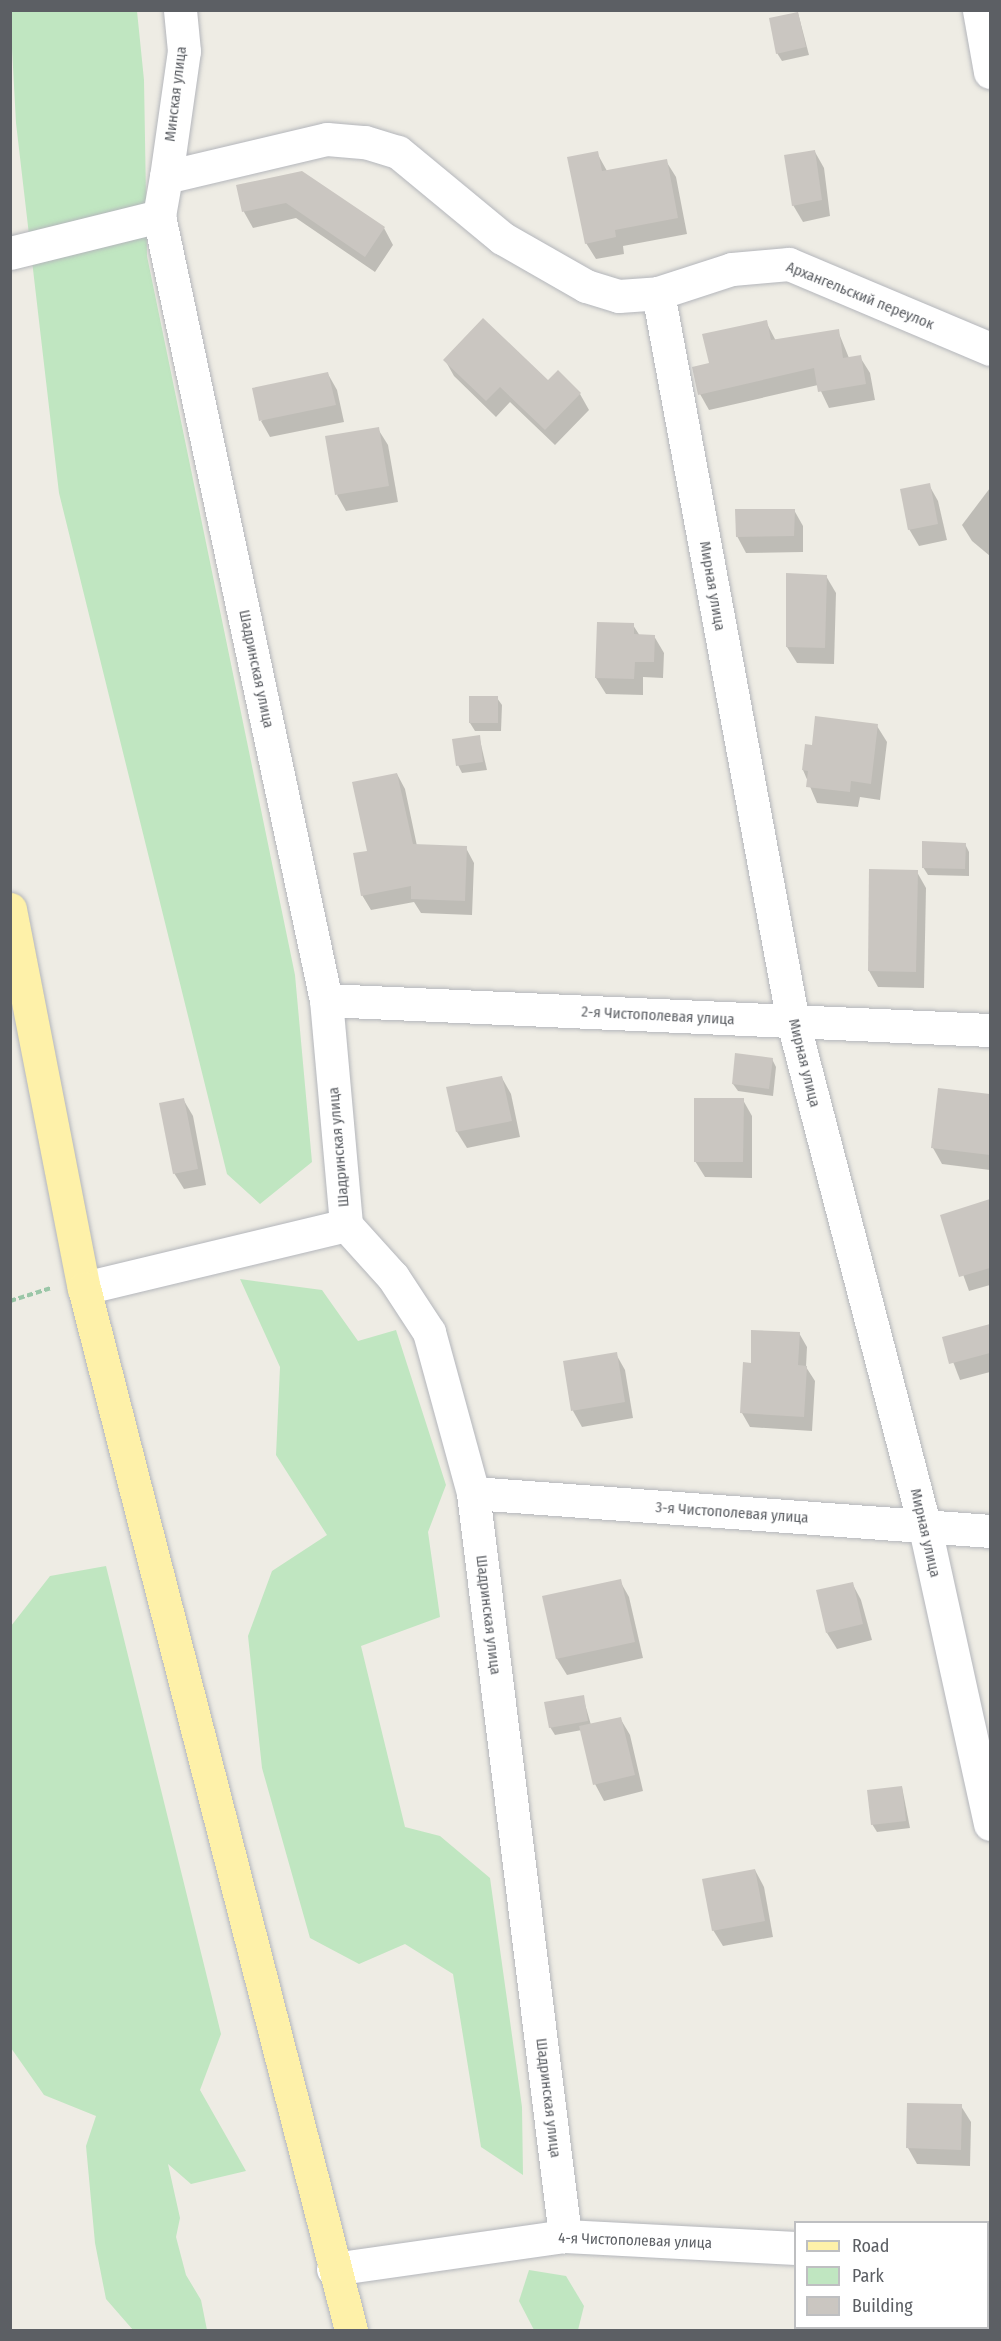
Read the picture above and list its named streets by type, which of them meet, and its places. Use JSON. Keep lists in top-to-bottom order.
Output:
{
  "streets": {
    "street": [
      "Минская улица",
      "Архангельский переулок",
      "Мирная улица",
      "Шадринская улица",
      "2-я Чистополевая улица",
      "3-я Чистополевая улица",
      "4-я Чистополевая улица"
    ]
  },
  "crossings": [
    ["Минская улица", "Архангельский переулок"],
    ["Минская улица", "Шадринская улица"],
    ["Архангельский переулок", "Мирная улица"],
    ["Мирная улица", "2-я Чистополевая улица"],
    ["Мирная улица", "3-я Чистополевая улица"],
    ["Шадринская улица", "2-я Чистополевая улица"],
    ["Шадринская улица", "3-я Чистополевая улица"],
    ["Шадринская улица", "4-я Чистополевая улица"]
  ],
  "legend": ["Road", "Park", "Building"]
}
